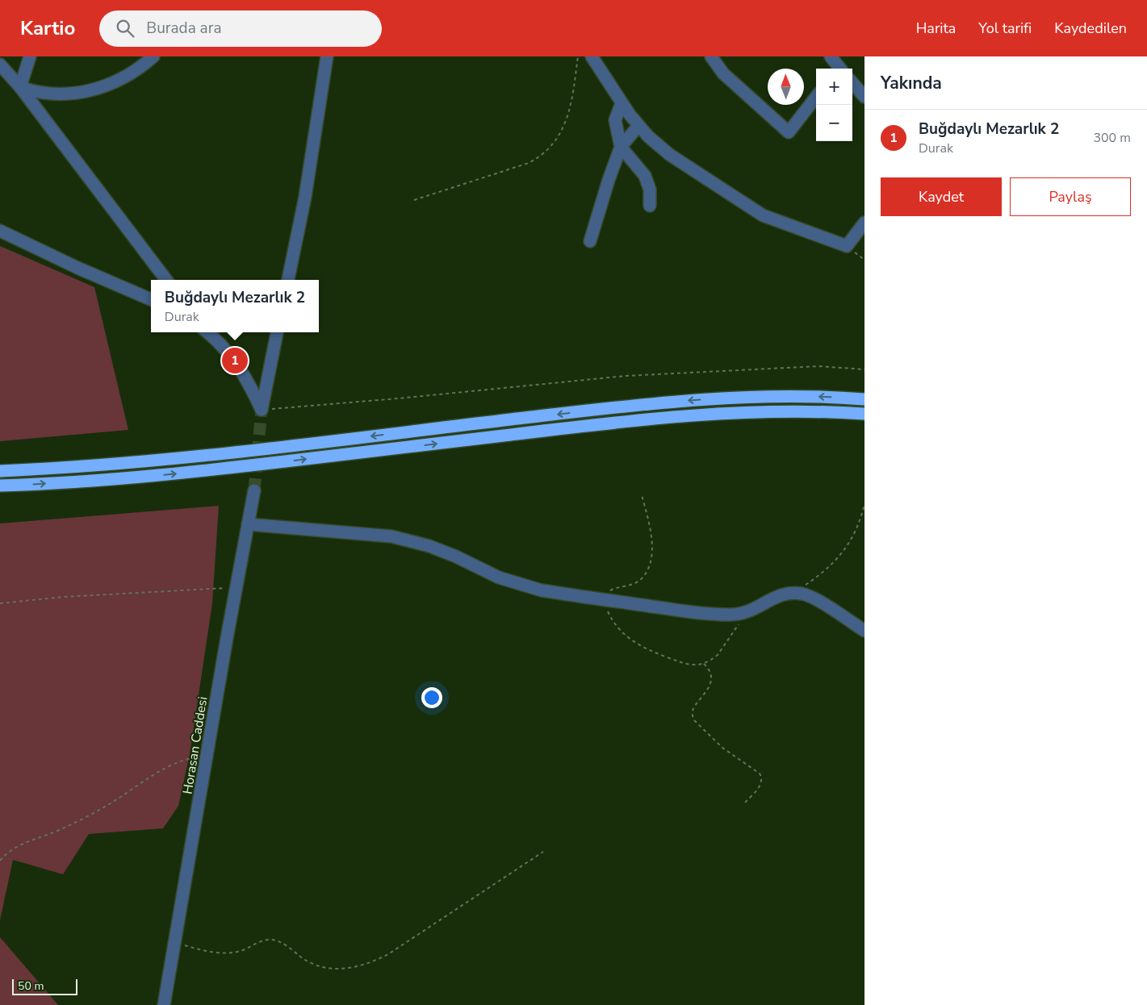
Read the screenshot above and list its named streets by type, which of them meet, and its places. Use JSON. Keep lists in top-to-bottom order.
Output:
{
  "streets": {
    "street": ["Horasan Caddesi"]
  },
  "scale_bar": "50 m",
  "north": "top",
  "page": {
    "header": "Kartio",
    "search": "Burada ara",
    "nav": ["Harita", "Yol tarifi", "Kaydedilen"],
    "heading": "Yakında",
    "map_buttons": ["+", "−"],
    "list": [
      {
        "mark": "1",
        "name": "Buğdaylı Mezarlık 2",
        "note": "Durak",
        "value": "300 m"
      }
    ],
    "buttons": ["Kaydet", "Paylaş"],
    "popup": ["Buğdaylı Mezarlık 2", "Durak"],
    "pins": "1",
    "scale": "50 m"
  }
}
